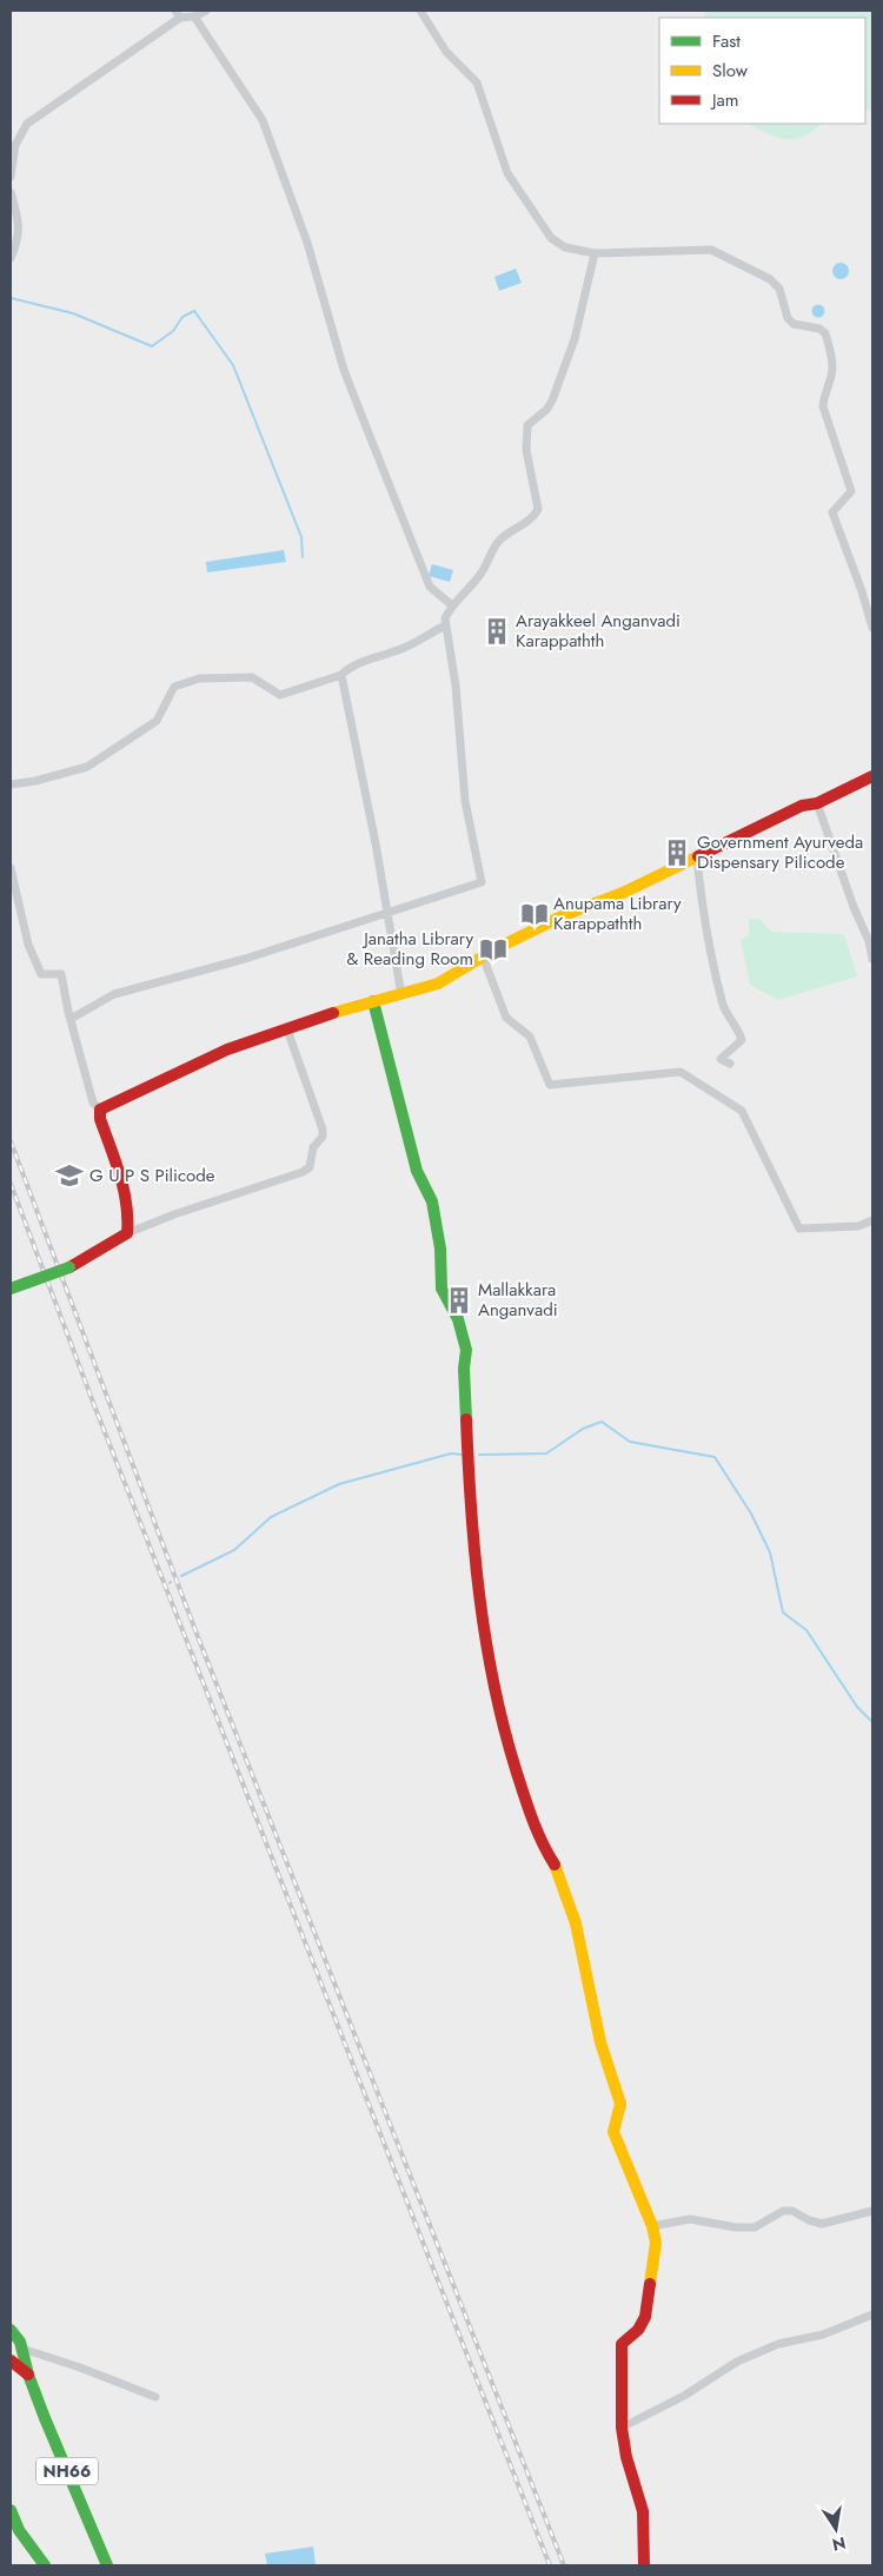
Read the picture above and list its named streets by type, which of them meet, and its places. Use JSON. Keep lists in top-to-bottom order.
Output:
{
  "streets": {
    "main road": ["NH66"]
  },
  "places": {
    "building": ["Arayakkeel Anganvadi Karappathth", "Government Ayurveda Dispensary Pilicode", "Mallakkara Anganvadi"],
    "library": ["Anupama Library Karappathth", "Janatha Library & Reading Room"],
    "school or university": ["G U P S Pilicode"]
  },
  "legend": ["Fast", "Slow", "Jam"],
  "north": "bottom"
}
